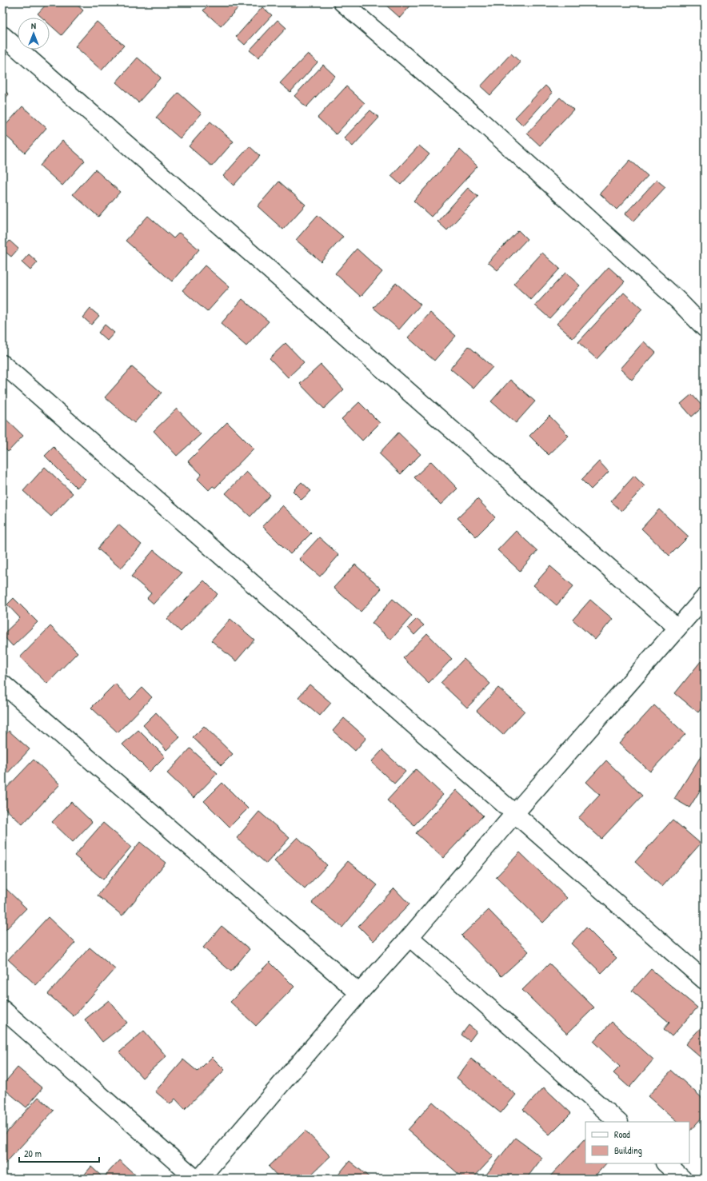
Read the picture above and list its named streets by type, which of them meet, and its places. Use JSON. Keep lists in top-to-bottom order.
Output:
{
  "legend": ["Road", "Building"],
  "scale_bar": "20 m",
  "north": "top"
}
